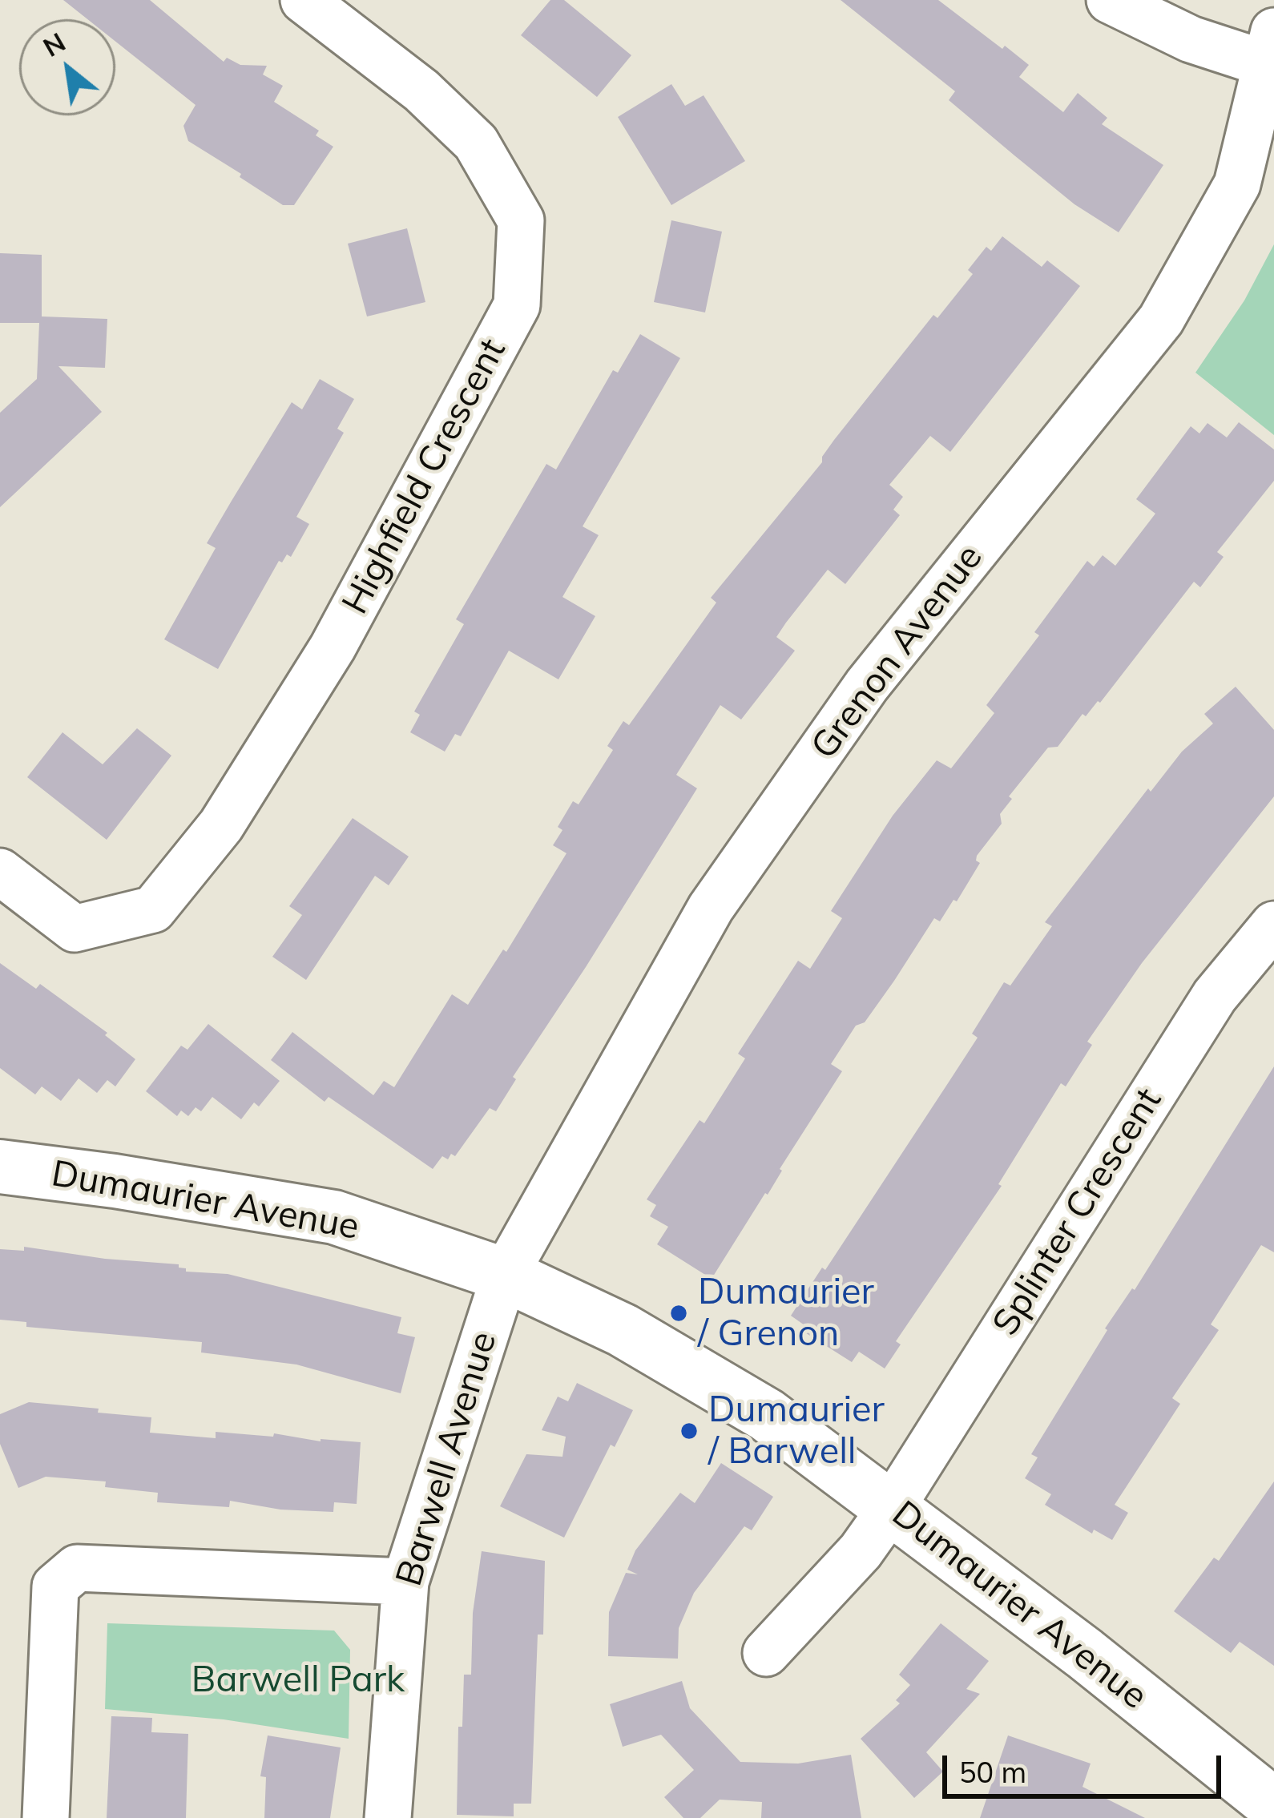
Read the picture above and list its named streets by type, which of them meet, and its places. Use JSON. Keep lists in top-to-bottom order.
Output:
{
  "streets": {
    "street": [
      "Highfield Crescent",
      "Grenon Avenue",
      "Dumaurier Avenue",
      "Splinter Crescent",
      "Barwell Avenue"
    ]
  },
  "crossings": [
    ["Grenon Avenue", "Dumaurier Avenue"],
    ["Grenon Avenue", "Barwell Avenue"],
    ["Dumaurier Avenue", "Splinter Crescent"],
    ["Dumaurier Avenue", "Barwell Avenue"]
  ],
  "parks": ["Barwell Park"],
  "places": ["Dumaurier / Grenon", "Dumaurier / Barwell"],
  "scale_bar": "50 m",
  "north": "top left"
}
